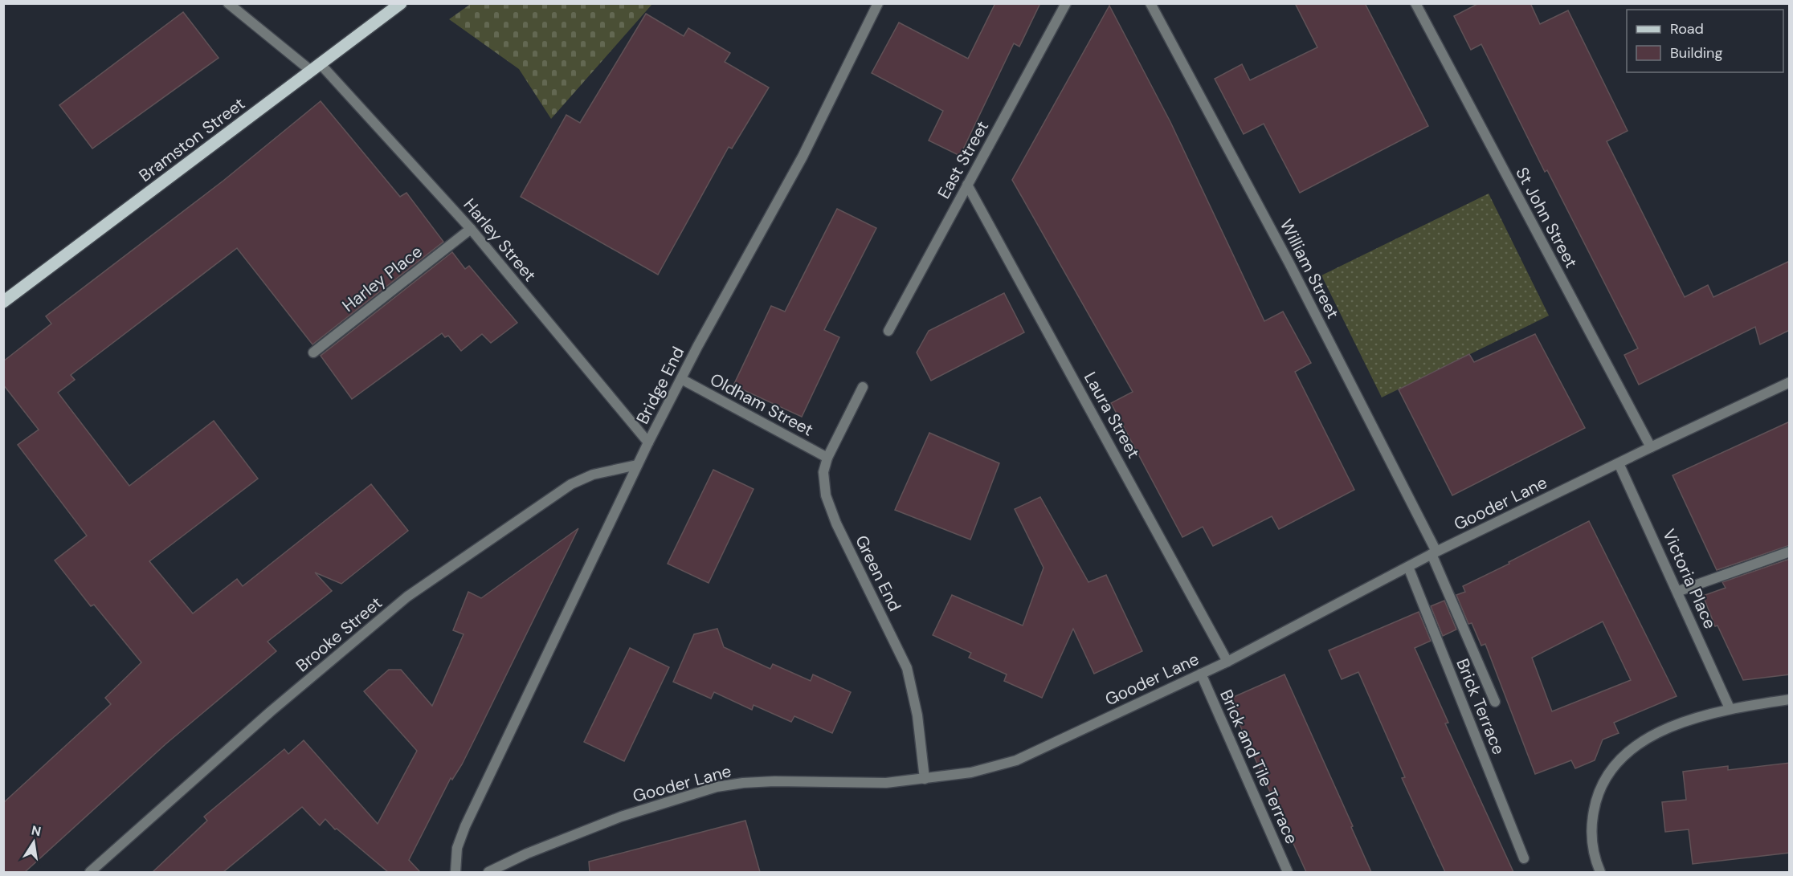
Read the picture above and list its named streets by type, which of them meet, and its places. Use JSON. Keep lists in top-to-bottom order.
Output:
{
  "streets": {
    "main road": ["Bramston Street"],
    "street": [
      "East Street",
      "St John Street",
      "Harley Street",
      "William Street",
      "Harley Place",
      "Bridge End",
      "Oldham Street",
      "Laura Street",
      "Gooder Lane",
      "Green End",
      "Victoria Place",
      "Brooke Street",
      "Brick Terrace",
      "Brick and Tile Terrace"
    ]
  },
  "crossings": [
    ["Bramston Street", "Harley Street"],
    ["East Street", "Laura Street"],
    ["St John Street", "Gooder Lane"],
    ["Harley Street", "Harley Place"],
    ["Harley Street", "Bridge End"],
    ["William Street", "Gooder Lane"],
    ["Bridge End", "Oldham Street"],
    ["Bridge End", "Brooke Street"],
    ["Oldham Street", "Green End"],
    ["Laura Street", "Gooder Lane"],
    ["Gooder Lane", "Green End"],
    ["Gooder Lane", "Victoria Place"],
    ["Gooder Lane", "Brick Terrace"],
    ["Gooder Lane", "Brick and Tile Terrace"]
  ],
  "legend": ["Road", "Building"],
  "north": "top"
}
